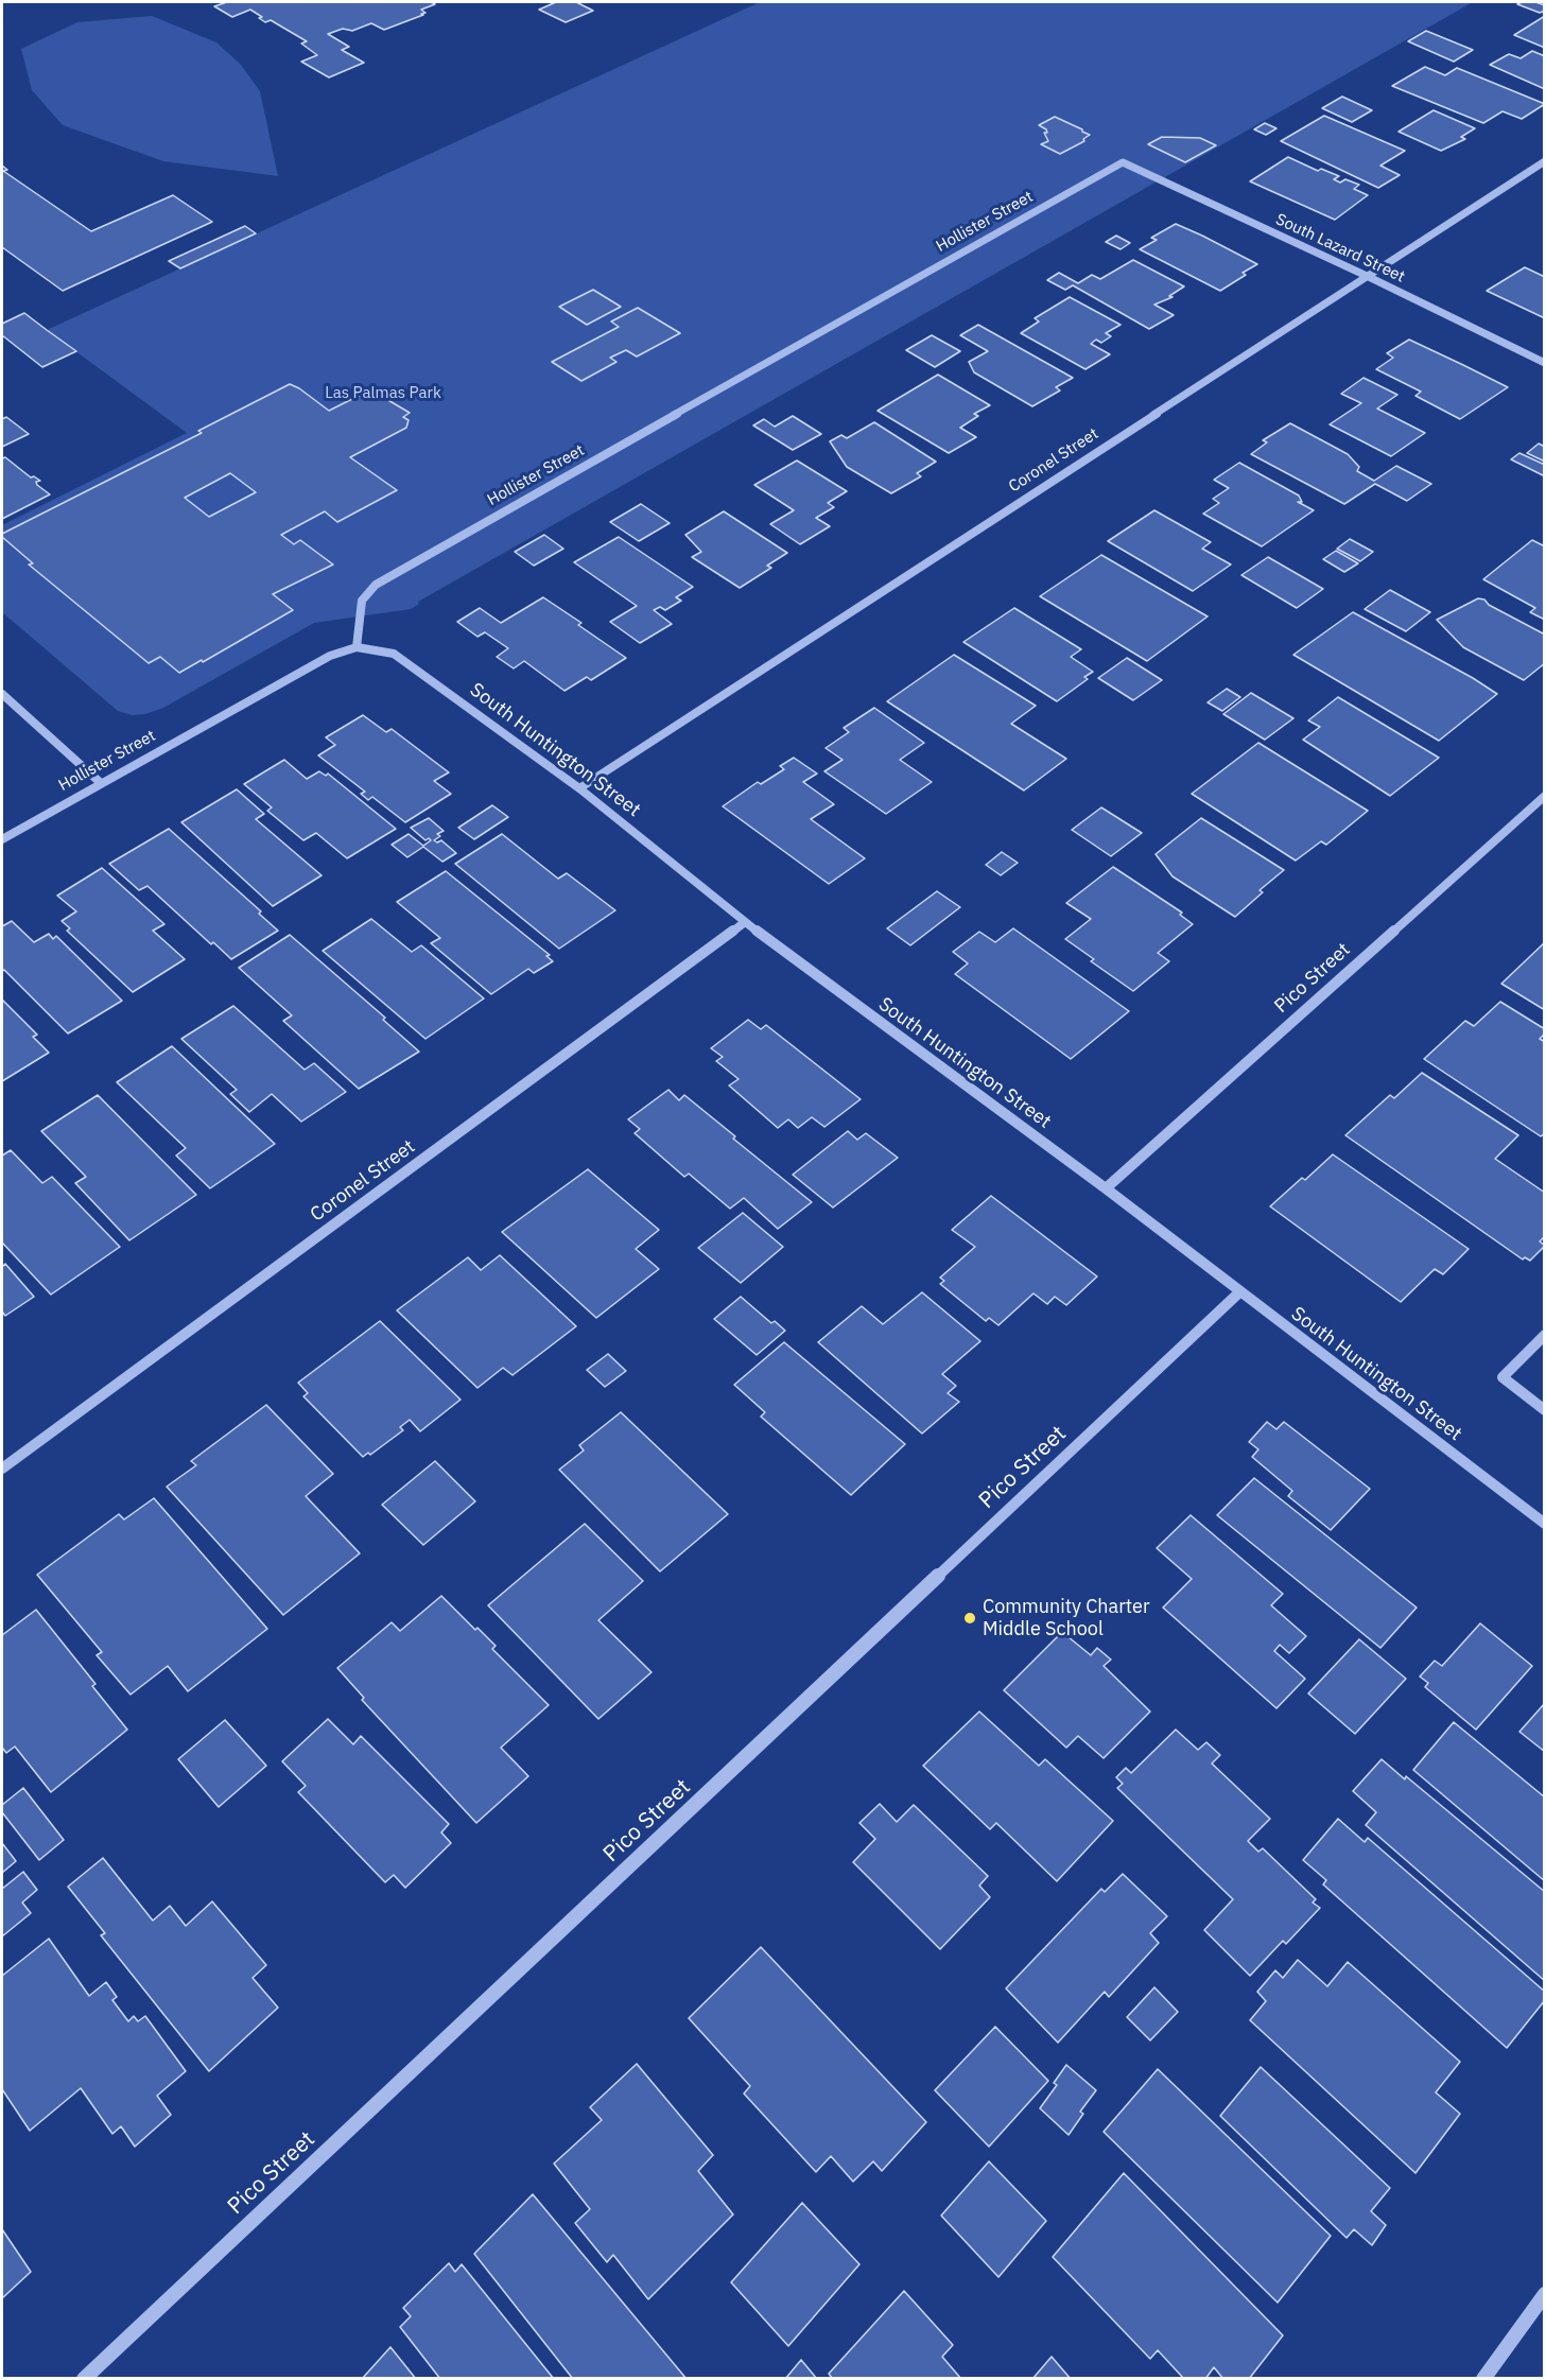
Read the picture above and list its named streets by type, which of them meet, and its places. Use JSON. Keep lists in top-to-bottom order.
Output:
{
  "streets": {
    "street": [
      "Hollister Street",
      "South Lazard Street",
      "Coronel Street",
      "South Huntington Street",
      "Pico Street"
    ]
  },
  "crossings": [
    ["Hollister Street", "South Lazard Street"],
    ["Hollister Street", "South Huntington Street"],
    ["South Lazard Street", "Coronel Street"],
    ["Coronel Street", "South Huntington Street"],
    ["South Huntington Street", "Pico Street"]
  ],
  "parks": ["Las Palmas Park"],
  "places": ["Community Charter Middle School"]
}
